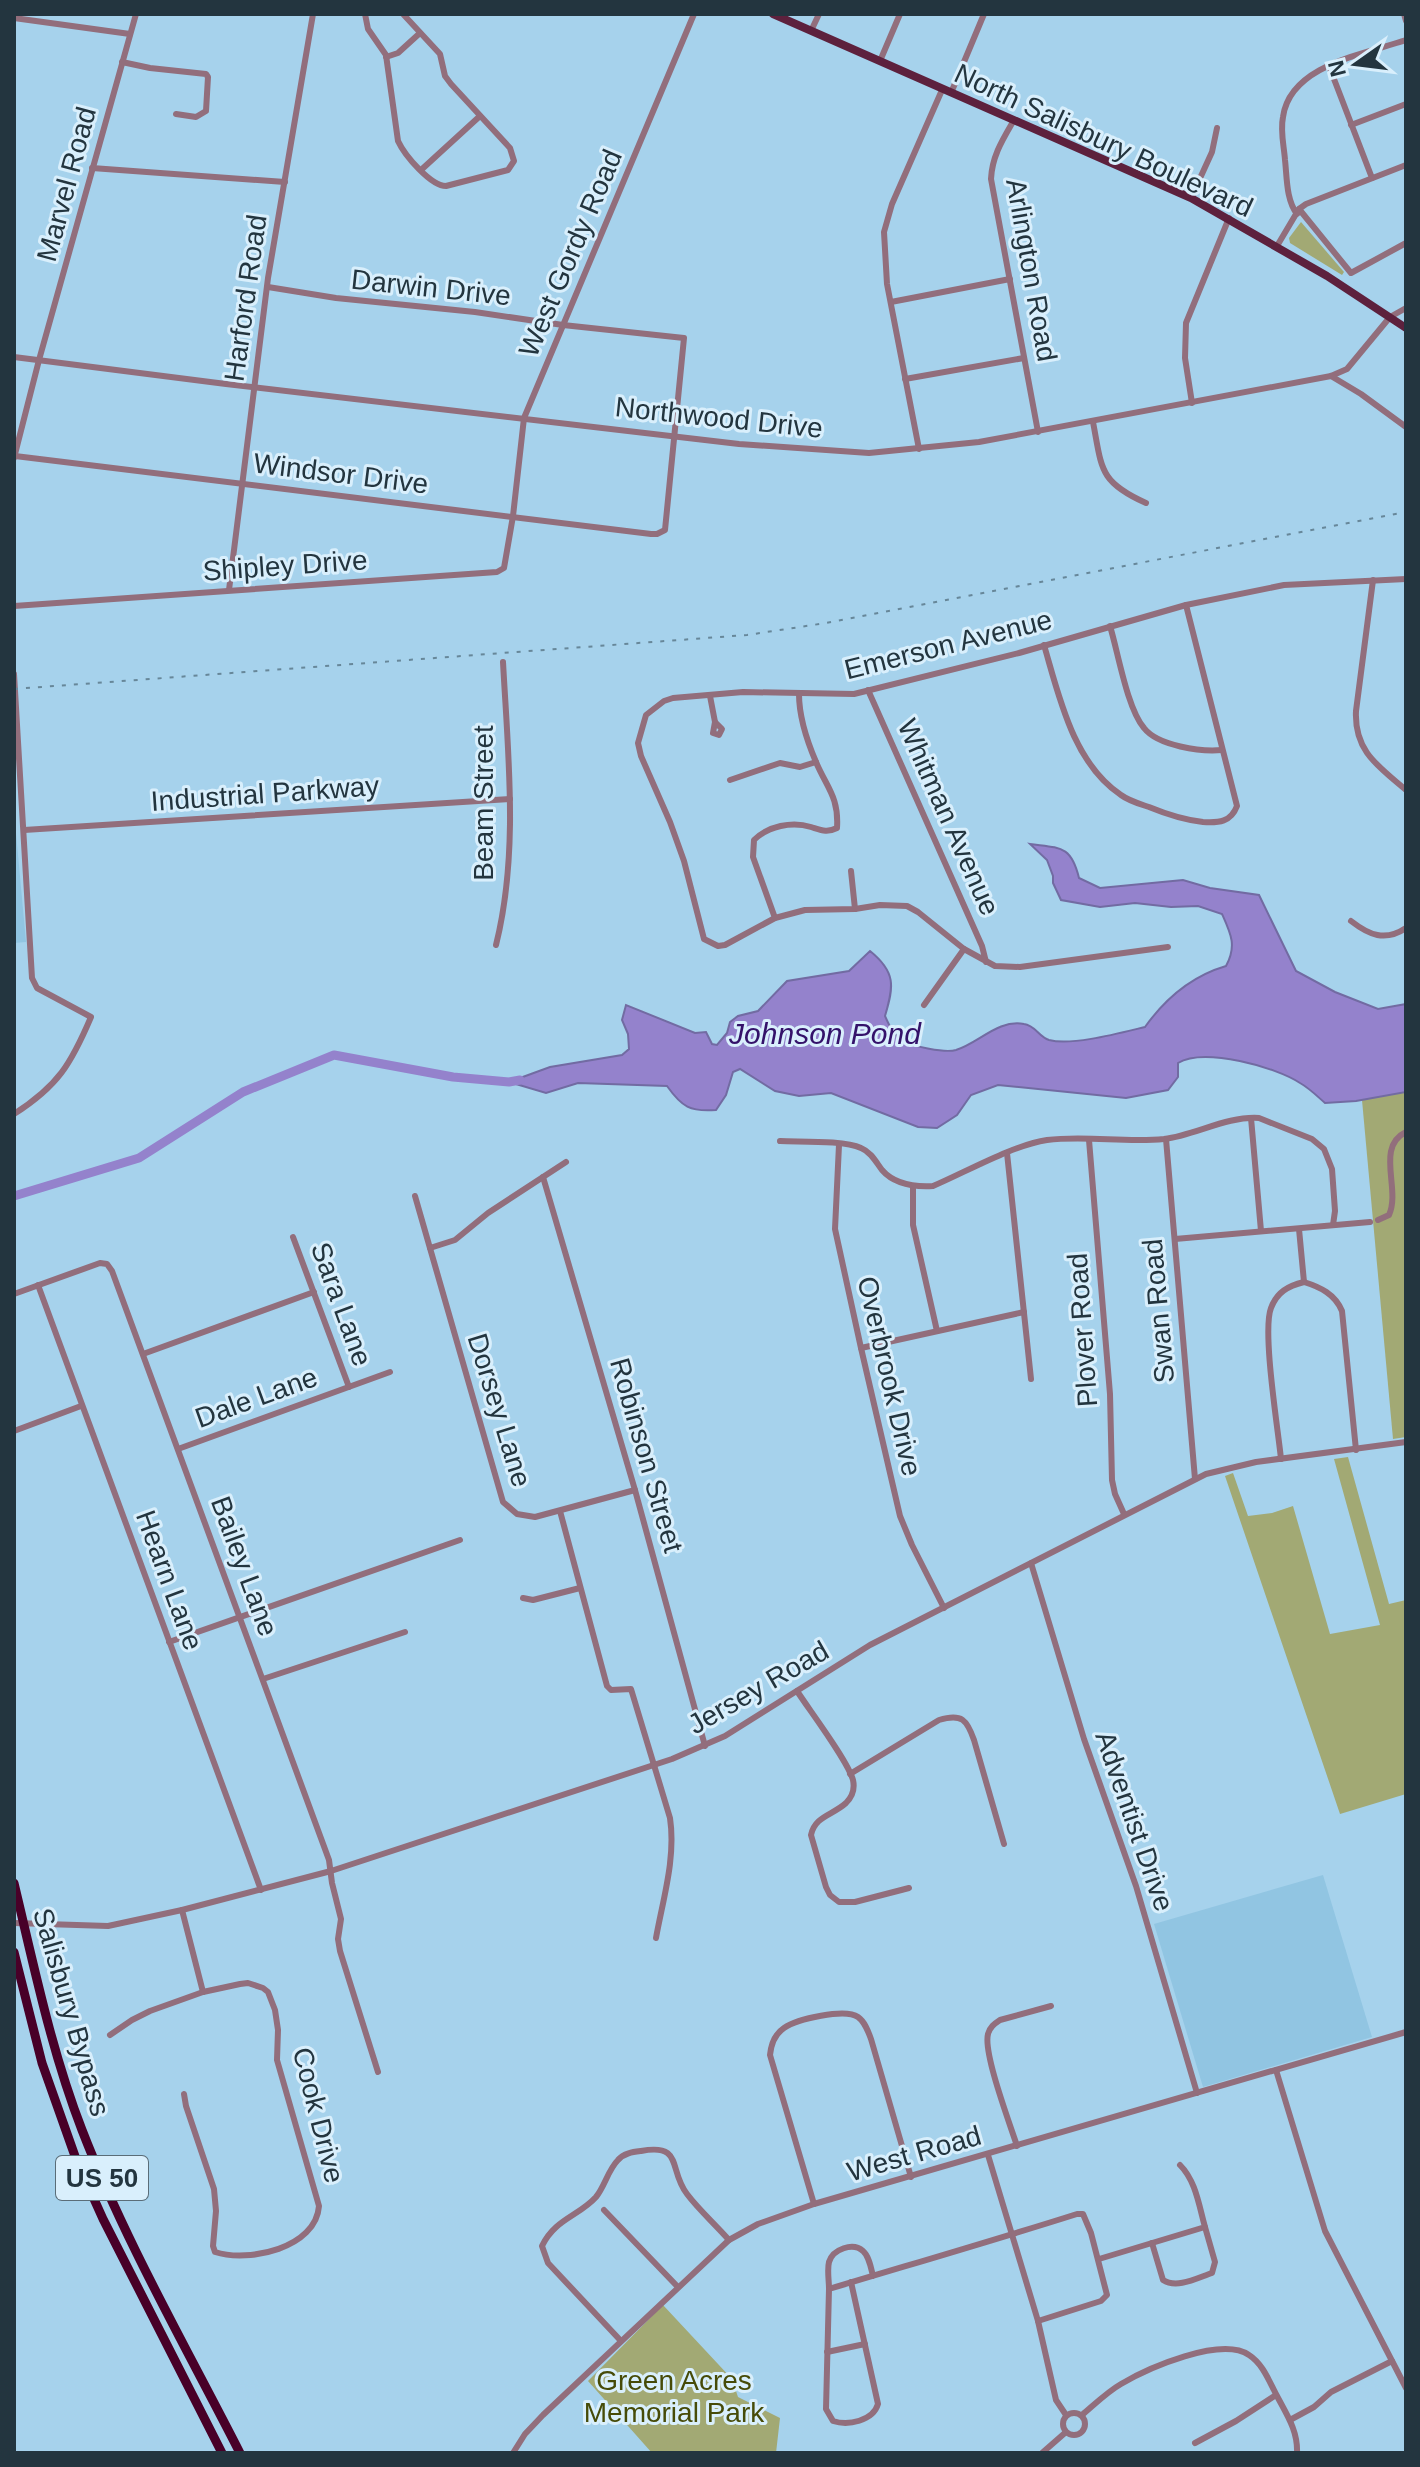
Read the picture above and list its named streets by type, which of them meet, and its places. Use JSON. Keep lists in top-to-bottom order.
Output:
{
  "streets": {
    "highway": ["Salisbury Bypass", "US 50"],
    "main road": ["North Salisbury Boulevard"],
    "street": [
      "Marvel Road",
      "West Gordy Road",
      "Arlington Road",
      "Darwin Drive",
      "Harford Road",
      "Northwood Drive",
      "Windsor Drive",
      "Shipley Drive",
      "Emerson Avenue",
      "Industrial Parkway",
      "Beam Street",
      "Whitman Avenue",
      "Sara Lane",
      "Swan Road",
      "Plover Road",
      "Overbrook Drive",
      "Dale Lane",
      "Dorsey Lane",
      "Robinson Street",
      "Bailey Lane",
      "Hearn Lane",
      "Jersey Road",
      "Adventist Drive",
      "Cook Drive",
      "West Road"
    ]
  },
  "crossings": [
    ["North Salisbury Boulevard", "Arlington Road"],
    ["North Salisbury Boulevard", "Northwood Drive"],
    ["Marvel Road", "Northwood Drive"],
    ["Marvel Road", "Windsor Drive"],
    ["West Gordy Road", "Darwin Drive"],
    ["West Gordy Road", "Northwood Drive"],
    ["West Gordy Road", "Windsor Drive"],
    ["West Gordy Road", "Shipley Drive"],
    ["Arlington Road", "Northwood Drive"],
    ["Darwin Drive", "Harford Road"],
    ["Darwin Drive", "Northwood Drive"],
    ["Darwin Drive", "Windsor Drive"],
    ["Harford Road", "Northwood Drive"],
    ["Harford Road", "Windsor Drive"],
    ["Harford Road", "Shipley Drive"],
    ["Northwood Drive", "Windsor Drive"],
    ["Windsor Drive", "Shipley Drive"],
    ["Emerson Avenue", "Whitman Avenue"],
    ["Industrial Parkway", "Beam Street"],
    ["Sara Lane", "Dale Lane"],
    ["Swan Road", "Jersey Road"],
    ["Plover Road", "Jersey Road"],
    ["Overbrook Drive", "Jersey Road"],
    ["Dale Lane", "Bailey Lane"],
    ["Dorsey Lane", "Robinson Street"],
    ["Robinson Street", "Jersey Road"],
    ["Bailey Lane", "Hearn Lane"],
    ["Bailey Lane", "Jersey Road"],
    ["Hearn Lane", "Jersey Road"],
    ["Jersey Road", "Adventist Drive"],
    ["Adventist Drive", "West Road"]
  ],
  "water": ["Johnson Pond"],
  "parks": ["Green Acres Memorial Park"],
  "north": "left"
}
